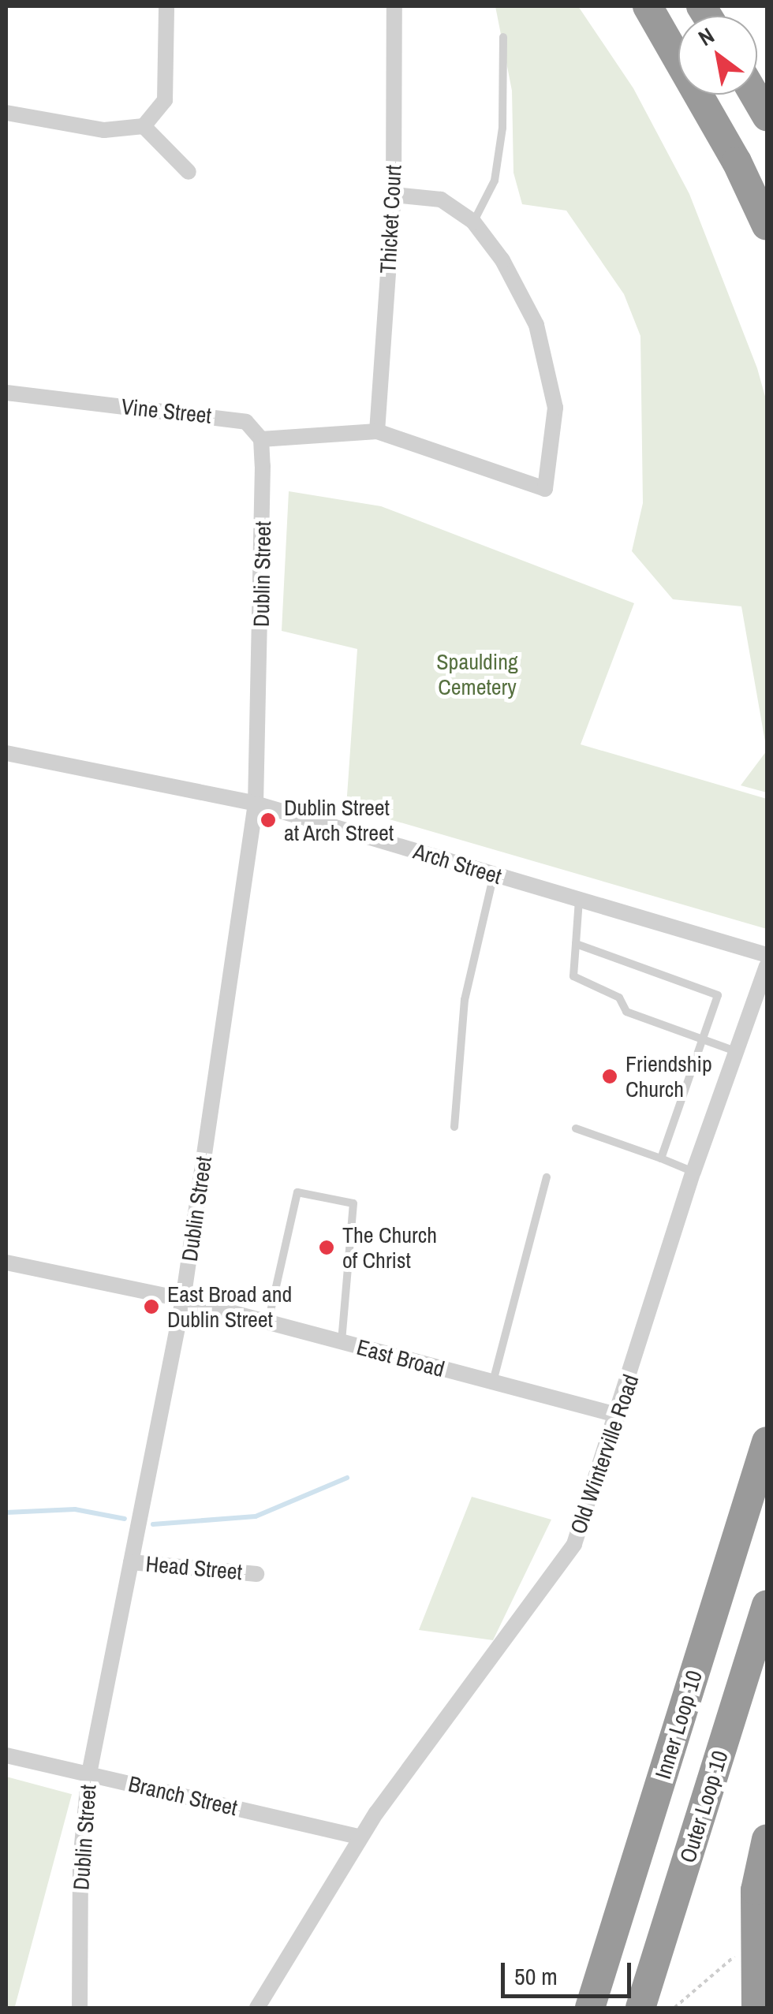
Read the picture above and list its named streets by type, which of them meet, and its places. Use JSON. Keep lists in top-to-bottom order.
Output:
{
  "streets": {
    "highway": ["Inner Loop 10", "Outer Loop 10"],
    "street": [
      "Thicket Court",
      "Vine Street",
      "Dublin Street",
      "Arch Street",
      "East Broad",
      "Old Winterville Road",
      "Head Street",
      "Branch Street"
    ]
  },
  "crossings": [
    ["Vine Street", "Dublin Street"],
    ["Dublin Street", "Arch Street"],
    ["Dublin Street", "East Broad"],
    ["Dublin Street", "Head Street"],
    ["Dublin Street", "Branch Street"],
    ["East Broad", "Old Winterville Road"],
    ["Old Winterville Road", "Branch Street"]
  ],
  "parks": ["Spaulding Cemetery"],
  "places": [
    "Dublin Street at Arch Street",
    "Friendship Church",
    "The Church of Christ",
    "East Broad and Dublin Street"
  ],
  "scale_bar": "50 m",
  "north": "top left"
}
